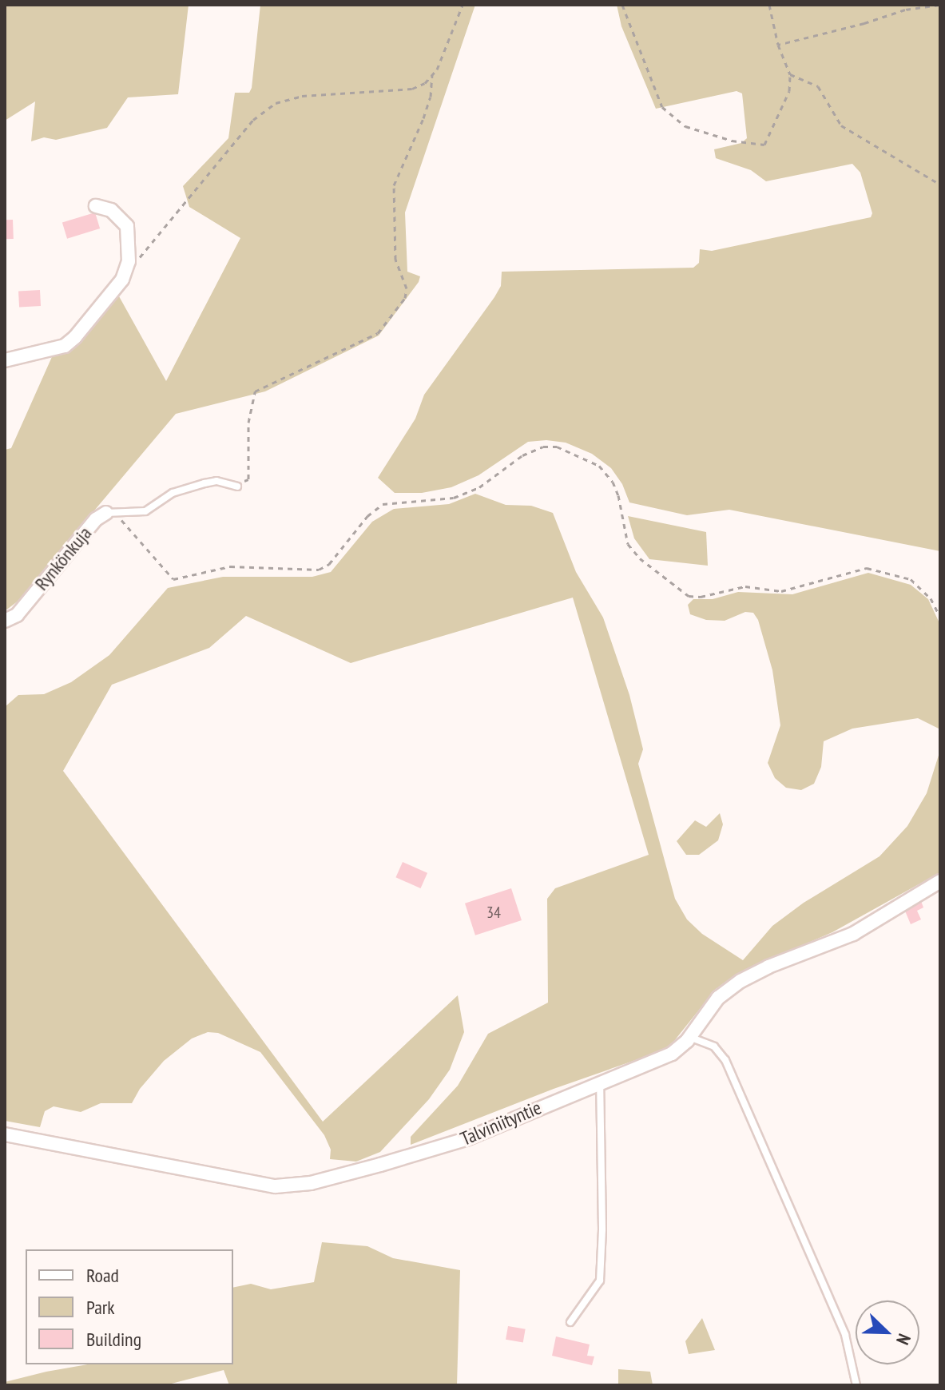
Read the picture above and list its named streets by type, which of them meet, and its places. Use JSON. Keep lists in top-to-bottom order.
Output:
{
  "streets": {
    "street": ["Rynkönkuja", "Talviniityntie"]
  },
  "house_numbers": ["34"],
  "legend": ["Road", "Park", "Building"],
  "north": "bottom right"
}
